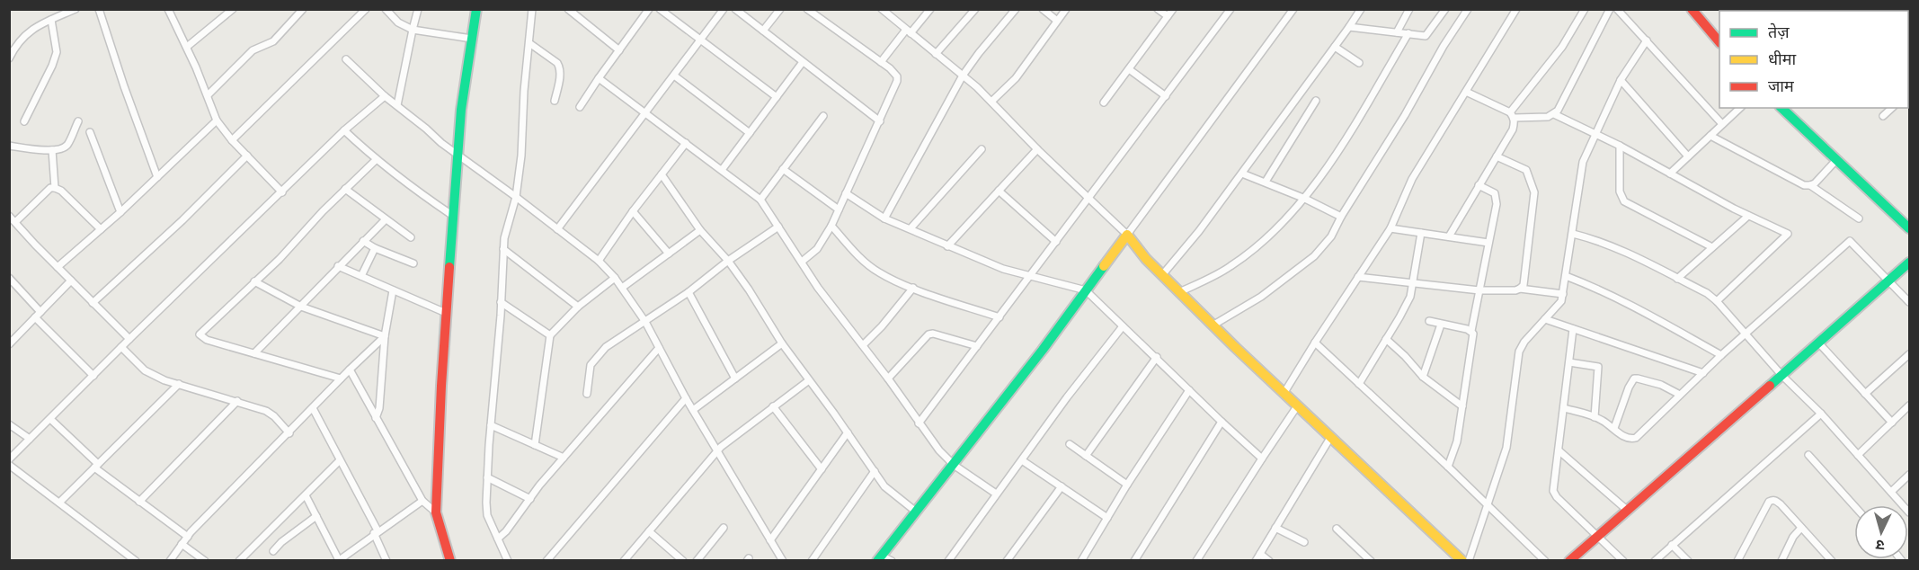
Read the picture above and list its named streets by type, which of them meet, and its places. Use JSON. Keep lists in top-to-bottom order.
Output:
{
  "legend": ["तेज़", "धीमा", "जाम"],
  "north": "bottom"
}
